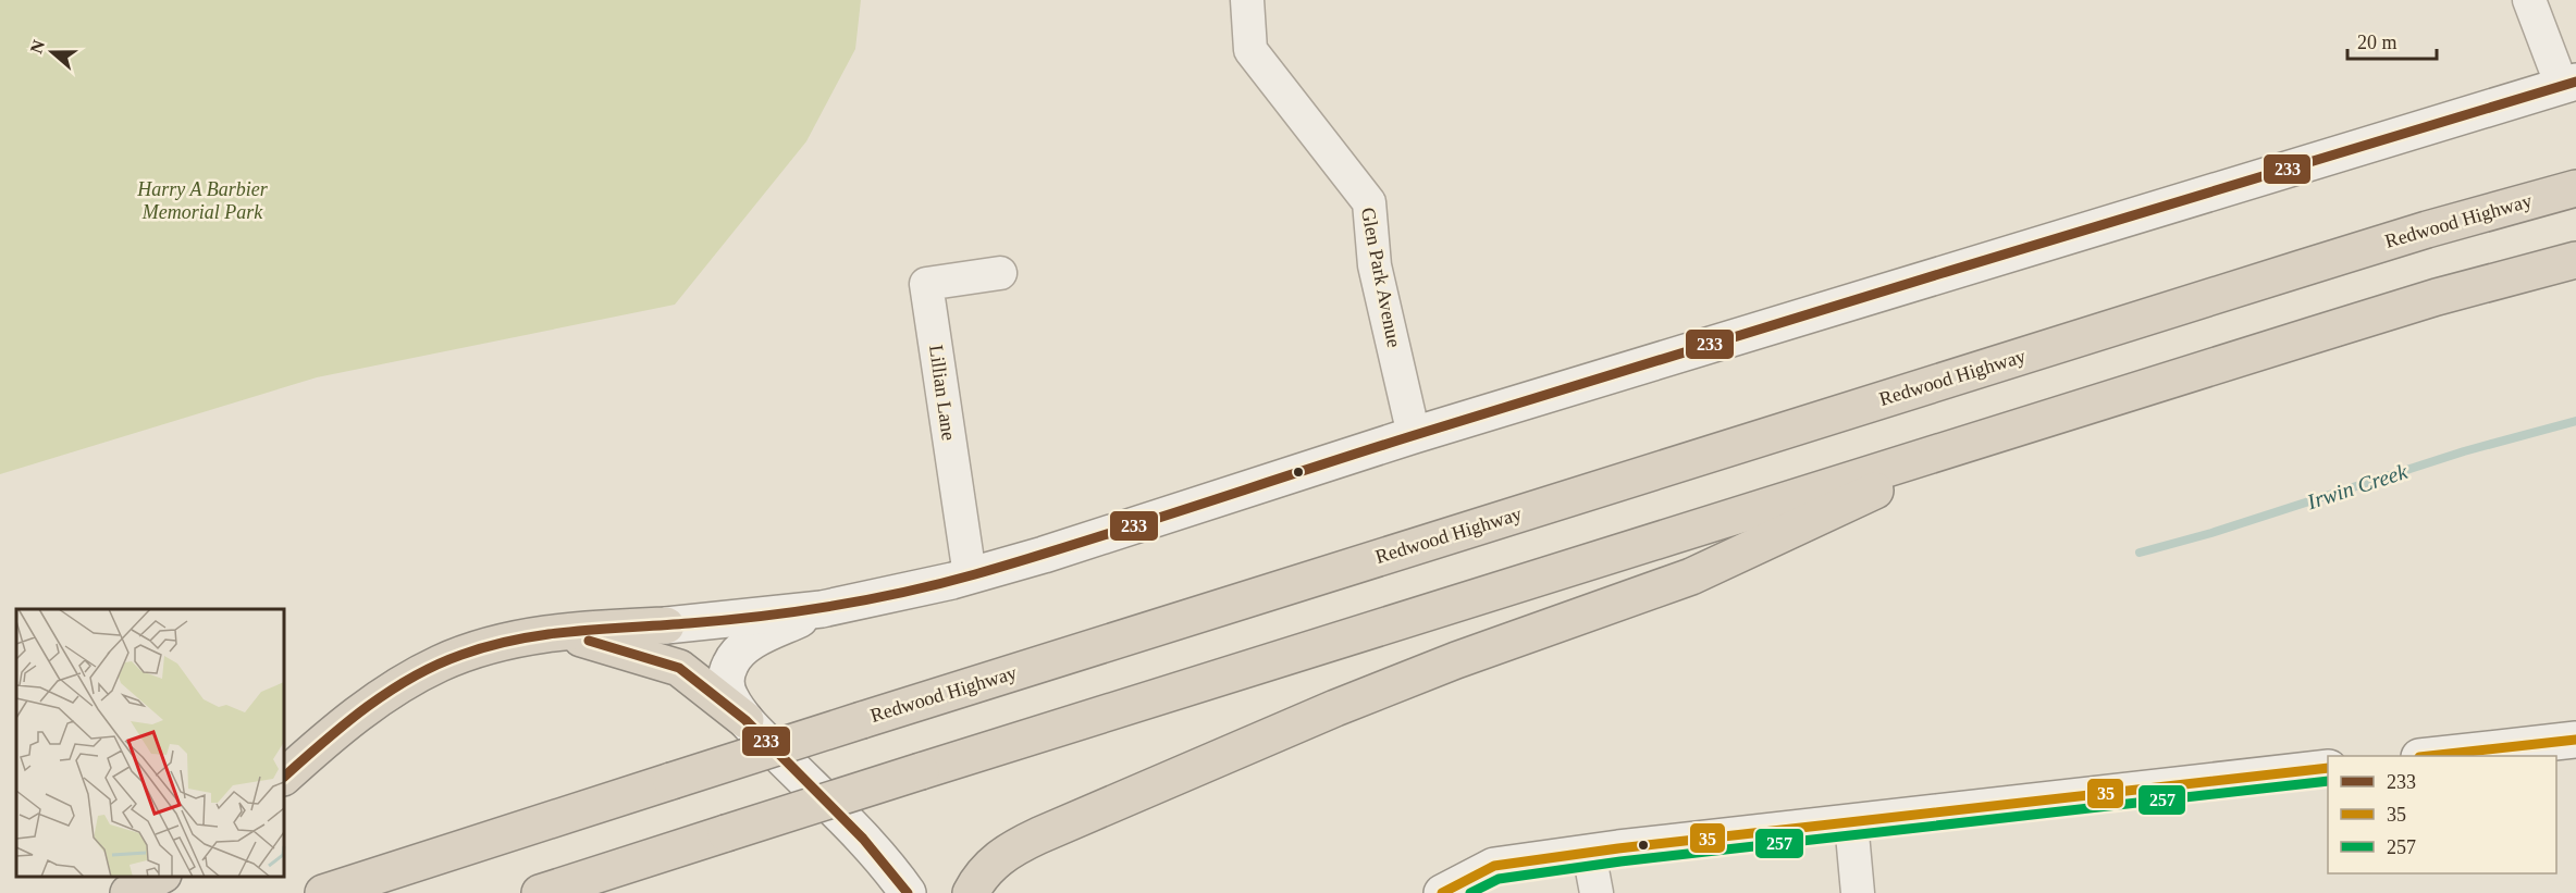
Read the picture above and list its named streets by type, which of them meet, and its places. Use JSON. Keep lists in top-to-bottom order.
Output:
{
  "streets": {
    "highway": ["Redwood Highway"],
    "street": ["Glen Park Avenue", "Lillian Lane"]
  },
  "water": ["Irwin Creek"],
  "parks": ["Harry A Barbier Memorial Park"],
  "lines": ["transit line 233", "transit line 35", "transit line 257"],
  "legend": ["233", "35", "257"],
  "scale_bar": "20 m",
  "north": "left"
}
